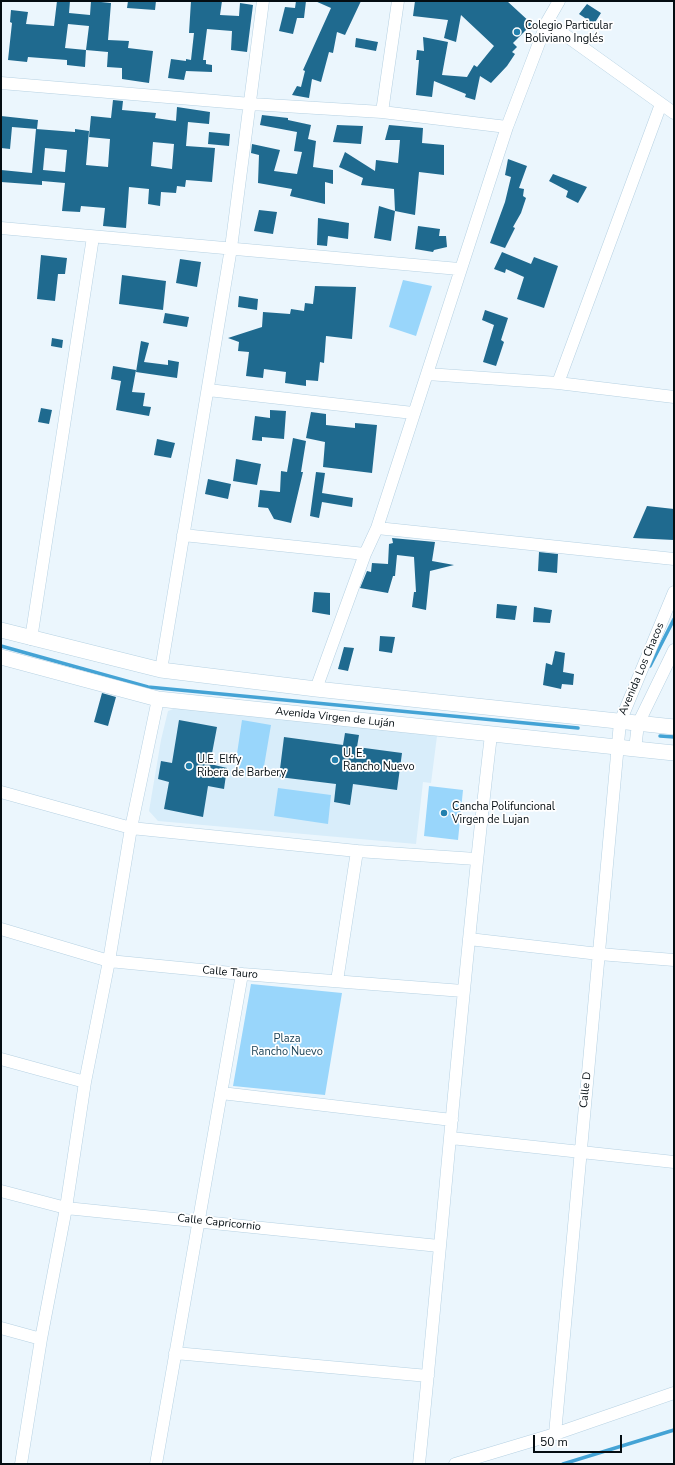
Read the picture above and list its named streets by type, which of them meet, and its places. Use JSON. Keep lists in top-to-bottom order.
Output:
{
  "streets": {
    "main road": ["Avenida Virgen de Luján"],
    "street": [
      "Avenida Los Chacos",
      "Calle Tauro",
      "Calle D",
      "Calle Capricornio"
    ]
  },
  "crossings": [
    ["Avenida Los Chacos", "Avenida Virgen de Luján"],
    ["Avenida Los Chacos", "Calle D"],
    ["Avenida Virgen de Luján", "Calle D"]
  ],
  "parks": ["Plaza Rancho Nuevo"],
  "places": [
    "Colegio Particular Boliviano Inglés",
    "U. E. Rancho Nuevo",
    "U.E. Elffy Ribera de Barbery",
    "Cancha Polifuncional Virgen de Lujan"
  ],
  "scale_bar": "50 m"
}
